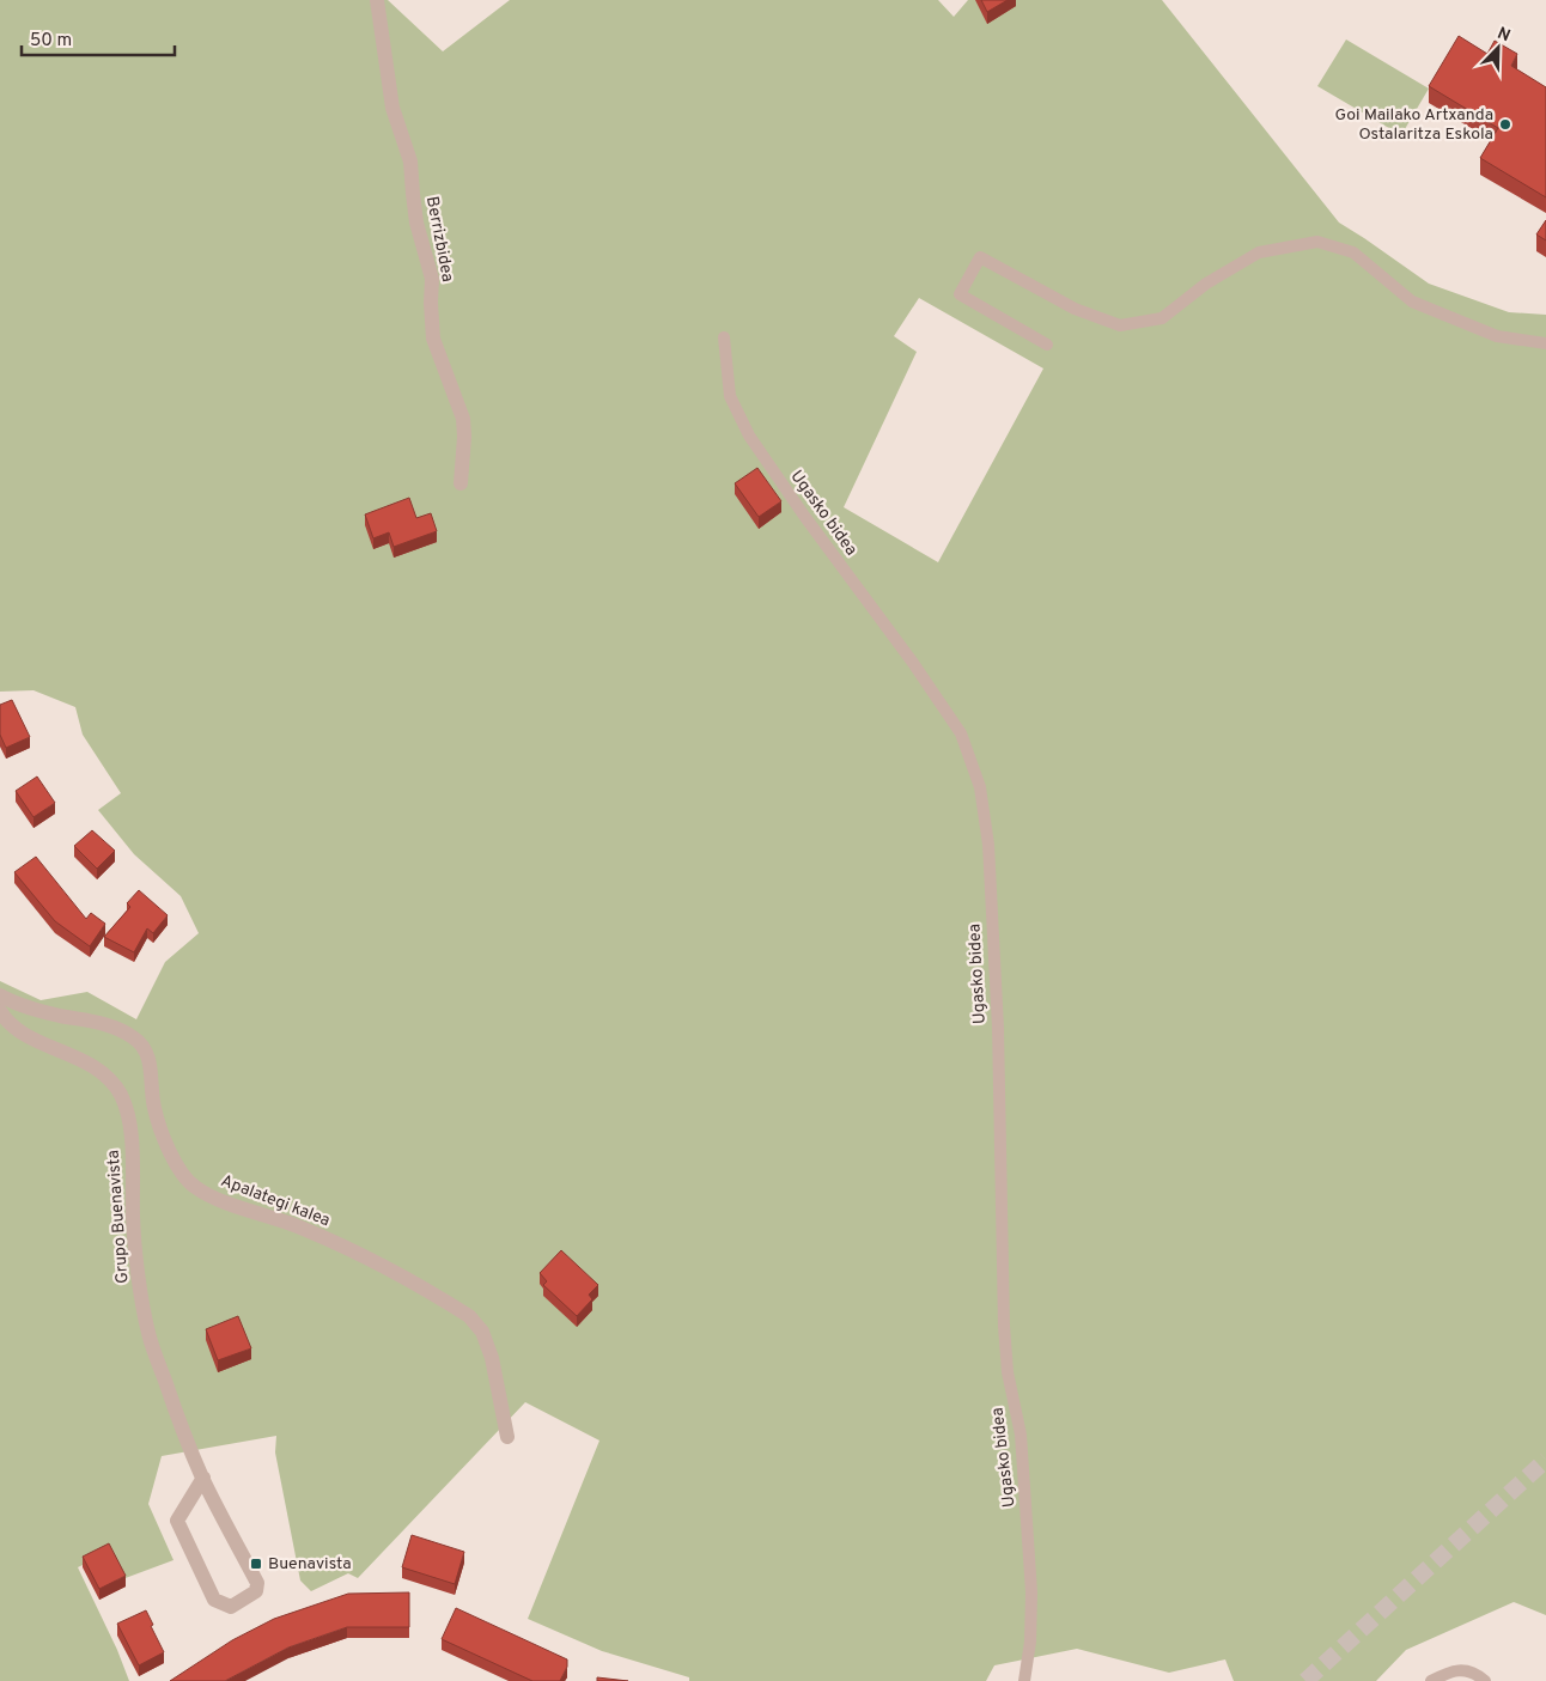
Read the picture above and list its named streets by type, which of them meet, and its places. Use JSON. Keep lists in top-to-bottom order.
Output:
{
  "streets": {
    "street": ["Berrizbidea", "Apalategi kalea", "Grupo Buenavista"],
    "lane": ["Ugasko bidea"]
  },
  "places": {
    "other": ["Goi Mailako Artxanda Ostalaritza Eskola"],
    "transit": ["Buenavista"]
  },
  "scale_bar": "50 m",
  "north": "top right"
}
